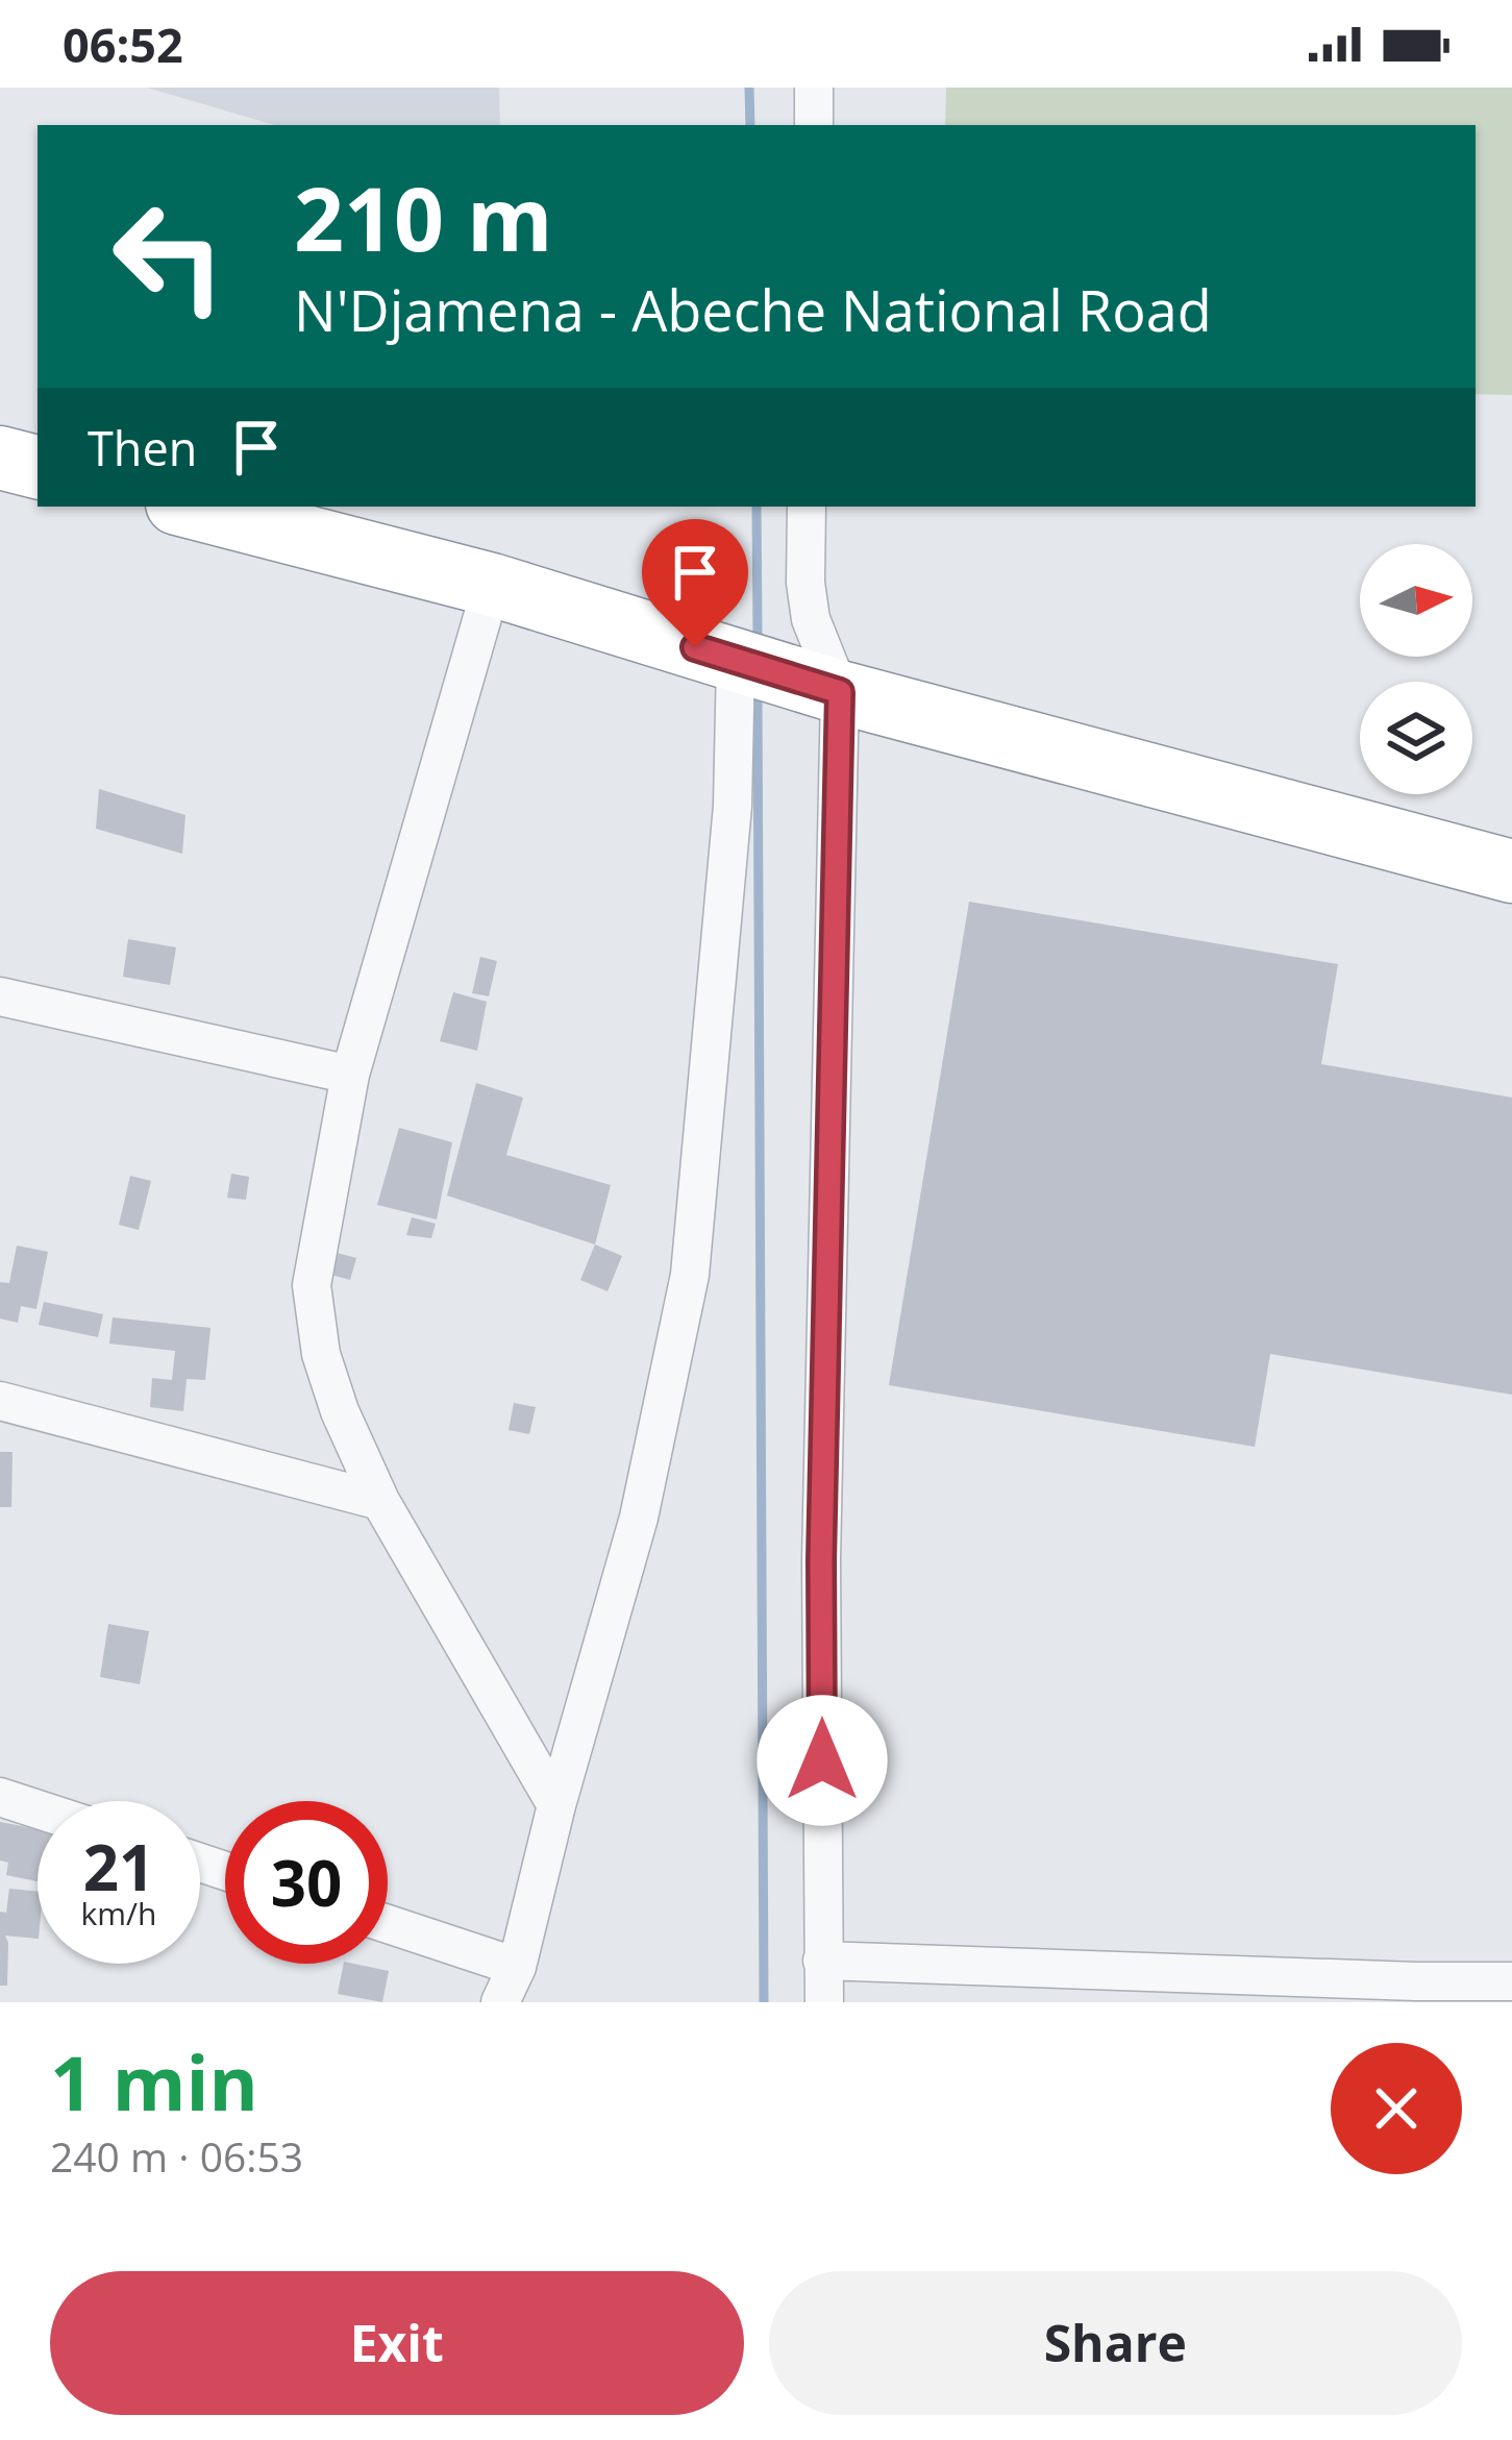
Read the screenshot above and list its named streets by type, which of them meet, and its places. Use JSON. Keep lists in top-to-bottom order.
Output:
{
  "north": "right",
  "page": {
    "status": "06:52",
    "turn": ["210 m", "N'Djamena - Abeche National Road"],
    "then": "Then",
    "speed": "21 km/h",
    "limit": "30",
    "heading": ["1 min", "240 m · 06:53"],
    "buttons": ["Exit", "Share"]
  }
}
